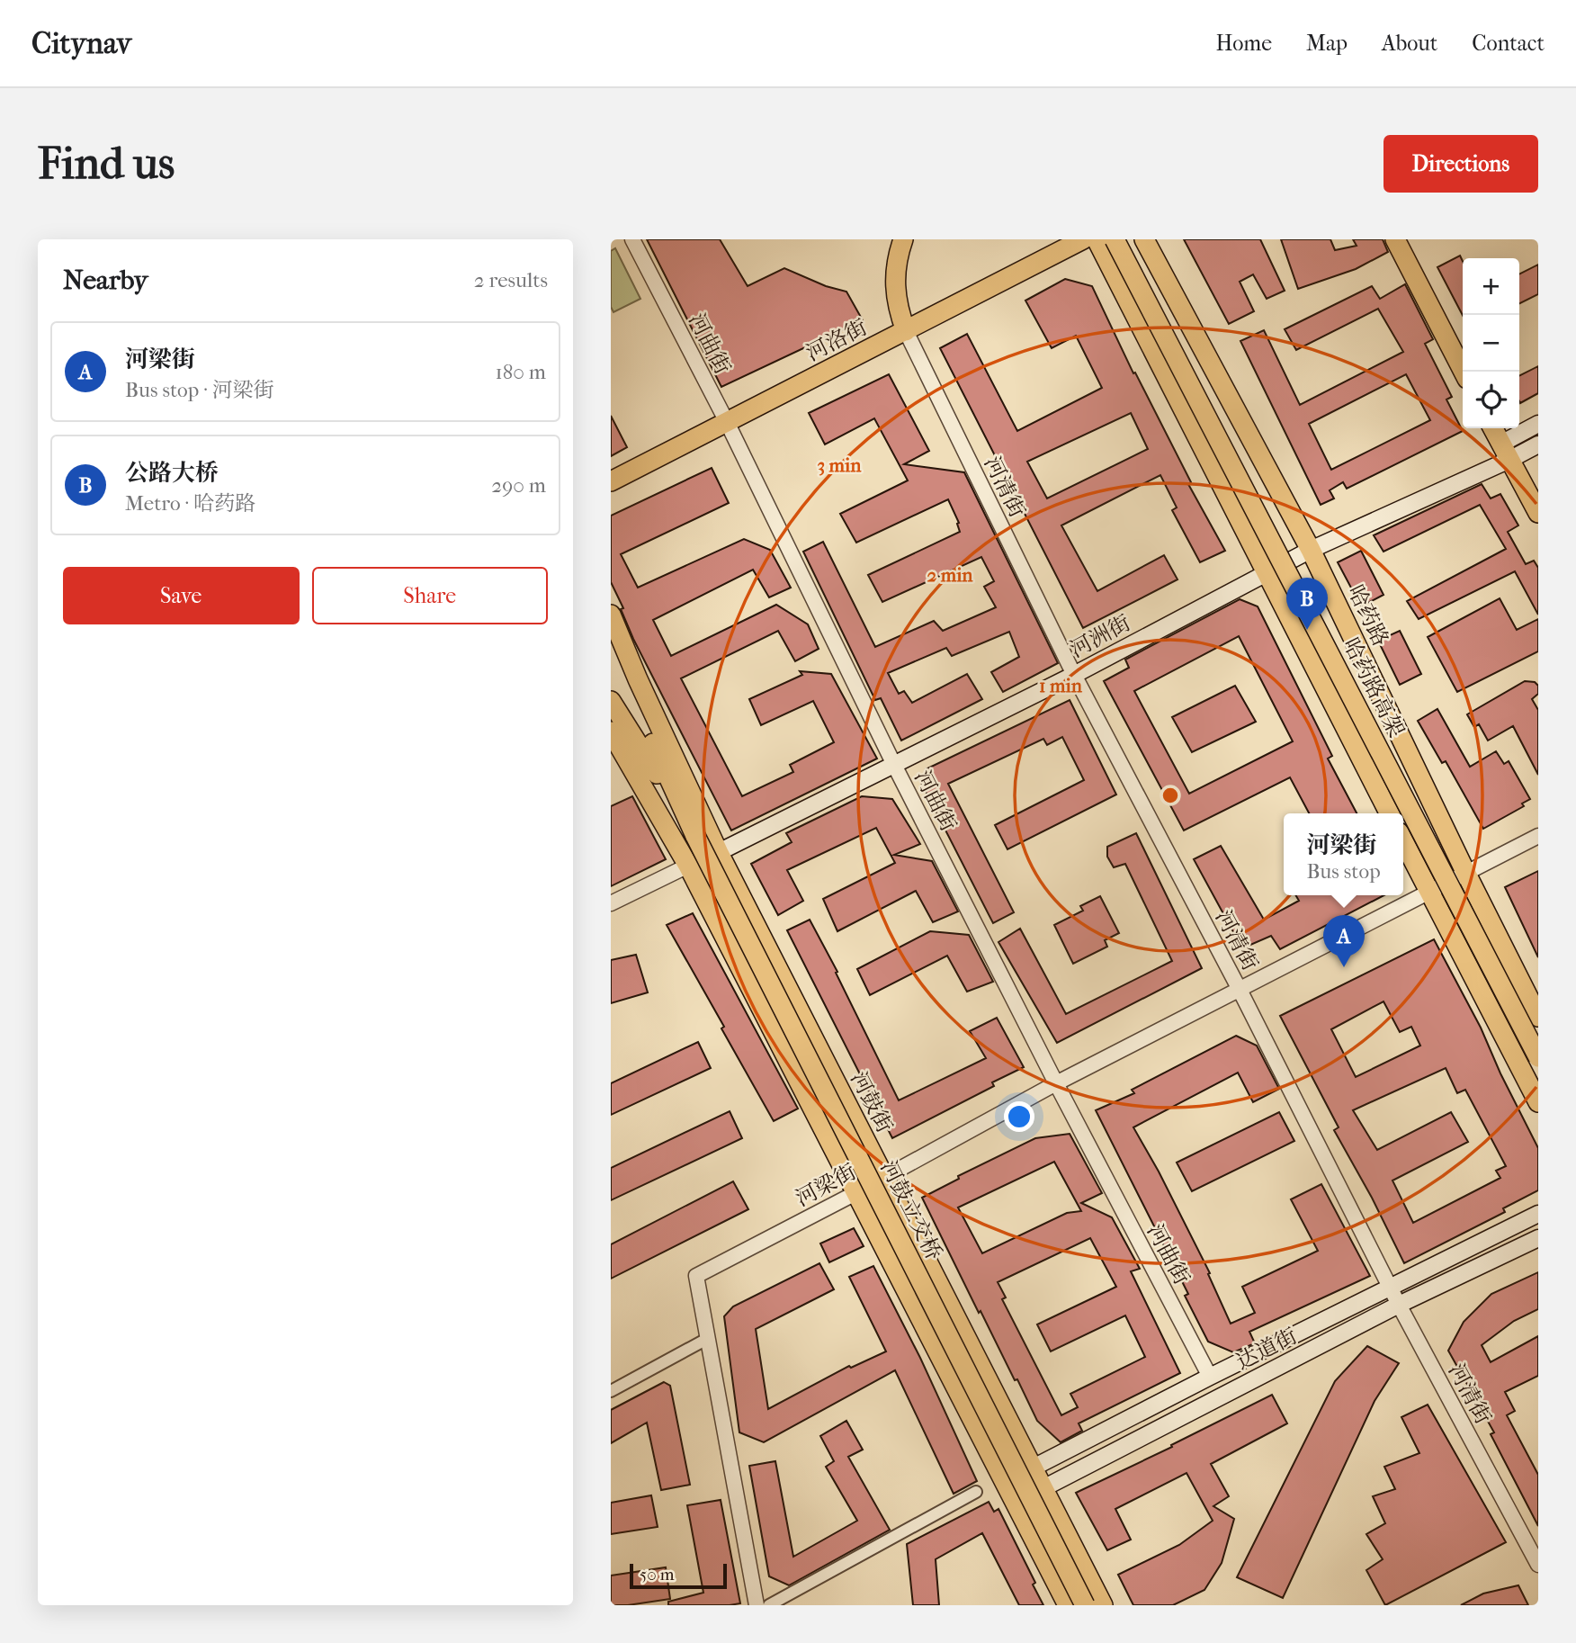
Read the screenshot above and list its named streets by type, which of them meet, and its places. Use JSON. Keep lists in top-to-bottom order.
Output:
{
  "streets": {
    "highway": [
      "河洛街",
      "哈药路",
      "哈药路高架",
      "河鼓街",
      "河鼓立交桥"
    ],
    "main road": ["河洲街", "达道街"],
    "street": ["河曲街", "河清街", "河梁街"]
  },
  "crossings": [
    ["河洛街", "河曲街"],
    ["河洛街", "河清街"],
    ["河曲街", "河洲街"],
    ["河曲街", "河梁街"],
    ["河清街", "河洲街"],
    ["河清街", "河梁街"],
    ["河清街", "达道街"],
    ["哈药路", "河洲街"],
    ["哈药路", "河梁街"],
    ["河洲街", "河鼓街"],
    ["河鼓街", "河梁街"],
    ["河鼓街", "达道街"]
  ],
  "scale_bar": "50 m",
  "page": {
    "header": "Citynav",
    "nav": [
      "Home",
      "Map",
      "About",
      "Contact"
    ],
    "buttons": [
      "Directions",
      ["Save", "Share"]
    ],
    "title": "Find us",
    "heading": ["Nearby", "2 results"],
    "map_buttons": ["+", "−"],
    "list": [
      {
        "mark": "A",
        "name": "河梁街",
        "note": "Bus stop · 河梁街",
        "value": "180 m"
      },
      {
        "mark": "B",
        "name": "公路大桥",
        "note": "Metro · 哈药路",
        "value": "290 m"
      }
    ],
    "pins": ["B", "A"],
    "popup": ["河梁街", "Bus stop"],
    "scale": "50 m"
  },
  "rings": ["3 min", "2 min", "1 min"]
}
